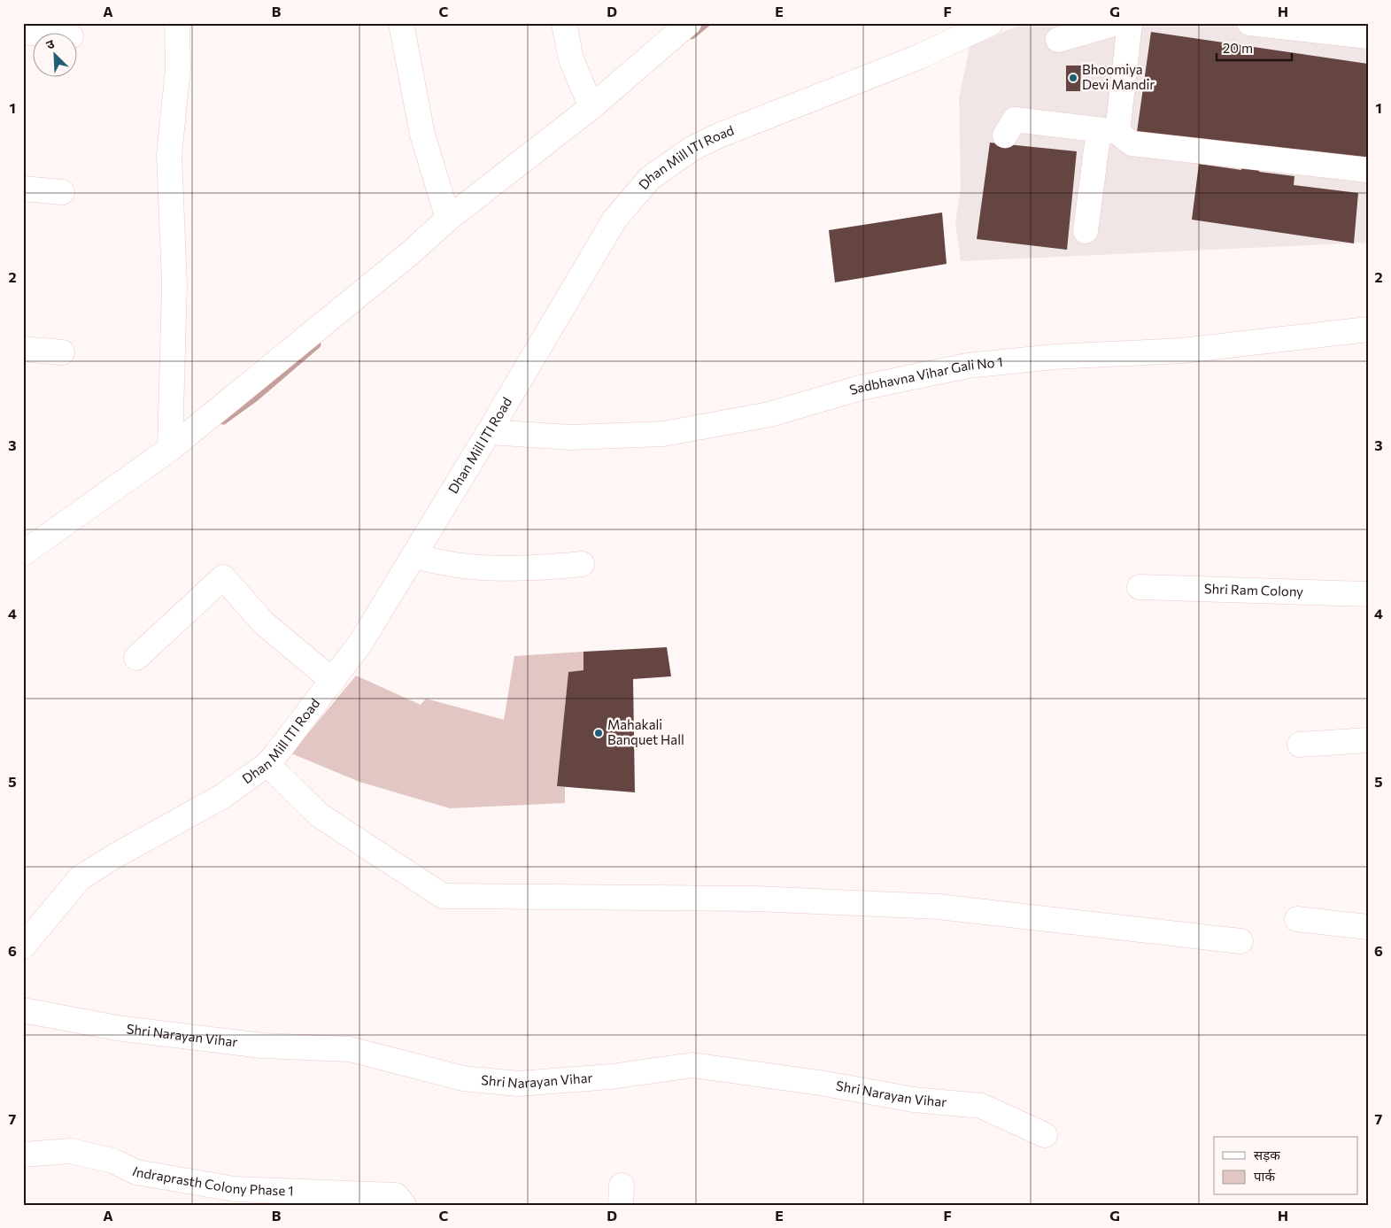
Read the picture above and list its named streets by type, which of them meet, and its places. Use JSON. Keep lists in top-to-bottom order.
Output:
{
  "streets": {
    "street": [
      "Dhan Mill ITI Road",
      "Sadbhavna Vihar Gali No 1",
      "Shri Ram Colony",
      "Shri Narayan Vihar",
      "Indraprasth Colony Phase 1"
    ]
  },
  "crossings": [
    ["Dhan Mill ITI Road", "Sadbhavna Vihar Gali No 1"]
  ],
  "places": ["Bhoomiya Devi Mandir", "Mahakali Banquet Hall"],
  "legend": ["सड़क", "पार्क"],
  "scale_bar": "20 m",
  "north": "top left",
  "grid": {
    "columns": [
      "A",
      "B",
      "C",
      "D",
      "E",
      "F",
      "G",
      "H"
    ],
    "rows": [
      "1",
      "2",
      "3",
      "4",
      "5",
      "6",
      "7"
    ]
  }
}
